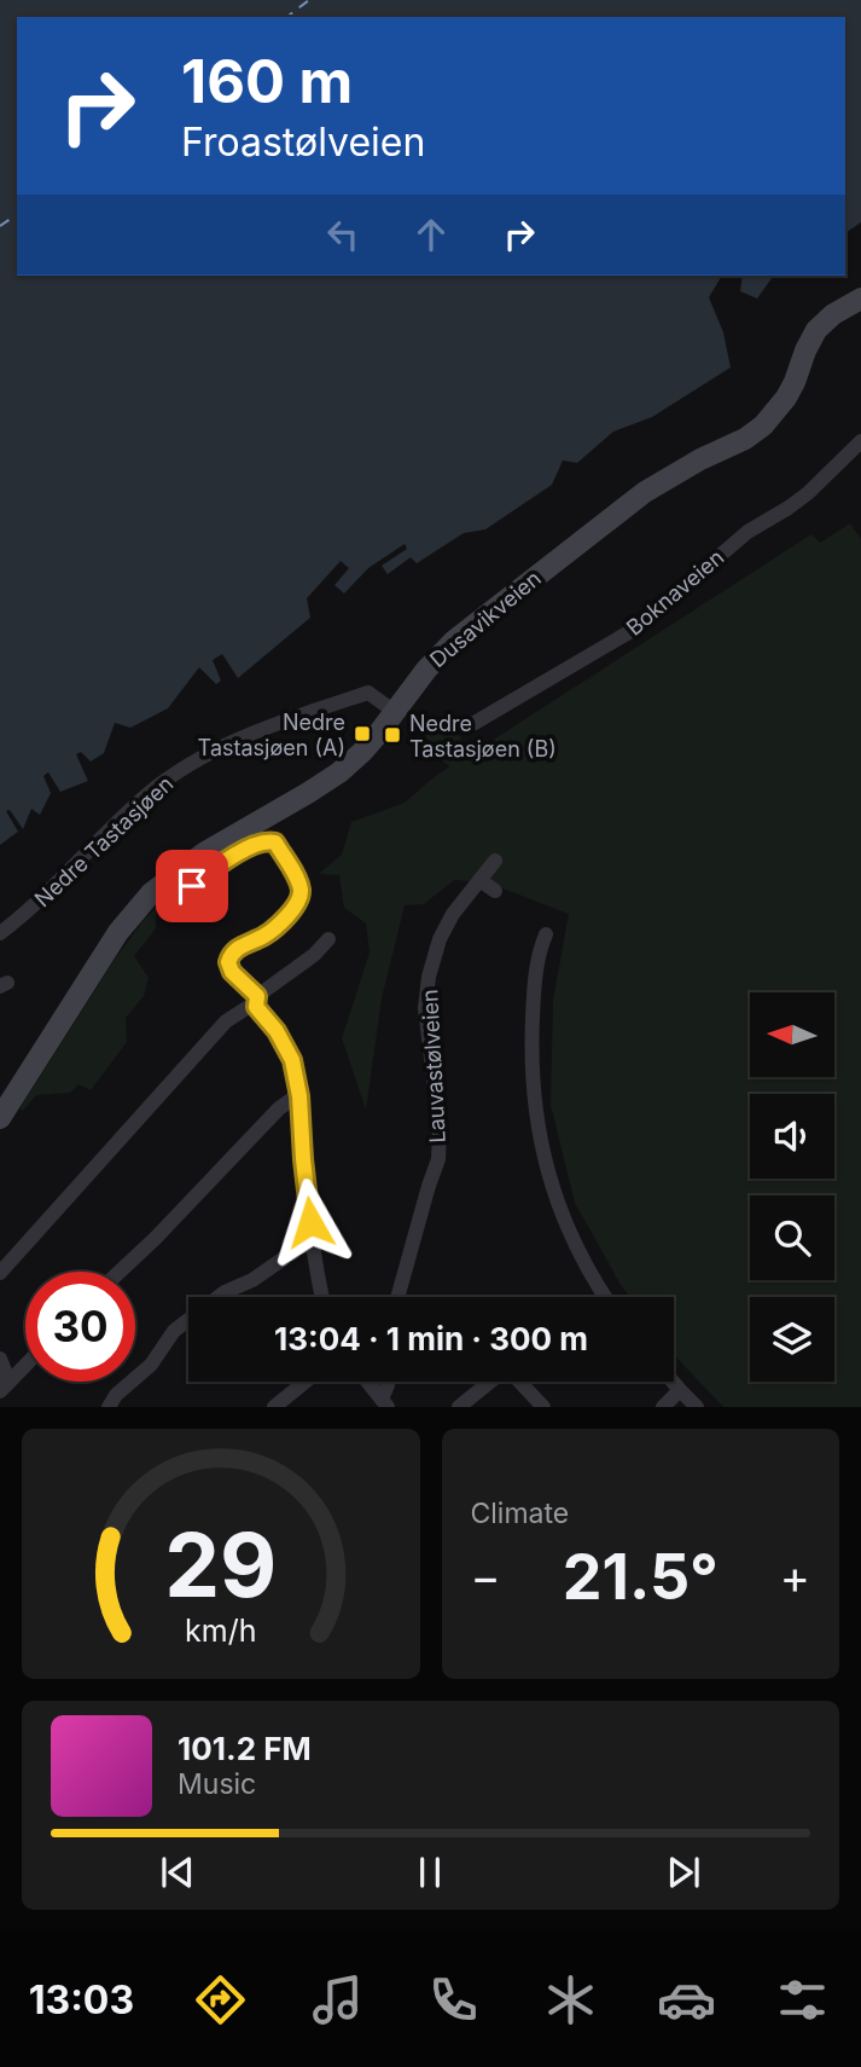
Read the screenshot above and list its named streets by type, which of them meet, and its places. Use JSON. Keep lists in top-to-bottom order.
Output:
{
  "streets": {
    "main road": ["Dusavikveien"],
    "street": ["Boknaveien", "Nedre Tastasjøen", "Lauvastølveien"]
  },
  "crossings": [
    ["Dusavikveien", "Nedre Tastasjøen"]
  ],
  "places": {
    "transit": ["Nedre Tastasjøen (A)", "Nedre Tastasjøen (B)"]
  },
  "north": "left",
  "page": {
    "turn": ["160 m", "Froastølveien"],
    "limit": "30",
    "trip": "13:04 · 1 min · 300 m",
    "tile": "Climate",
    "heat": ["−", "21.5°", "+"],
    "song": ["101.2 FM", "Music"],
    "tabs": "13:03",
    "gauge": ["29", "km/h"]
  }
}
